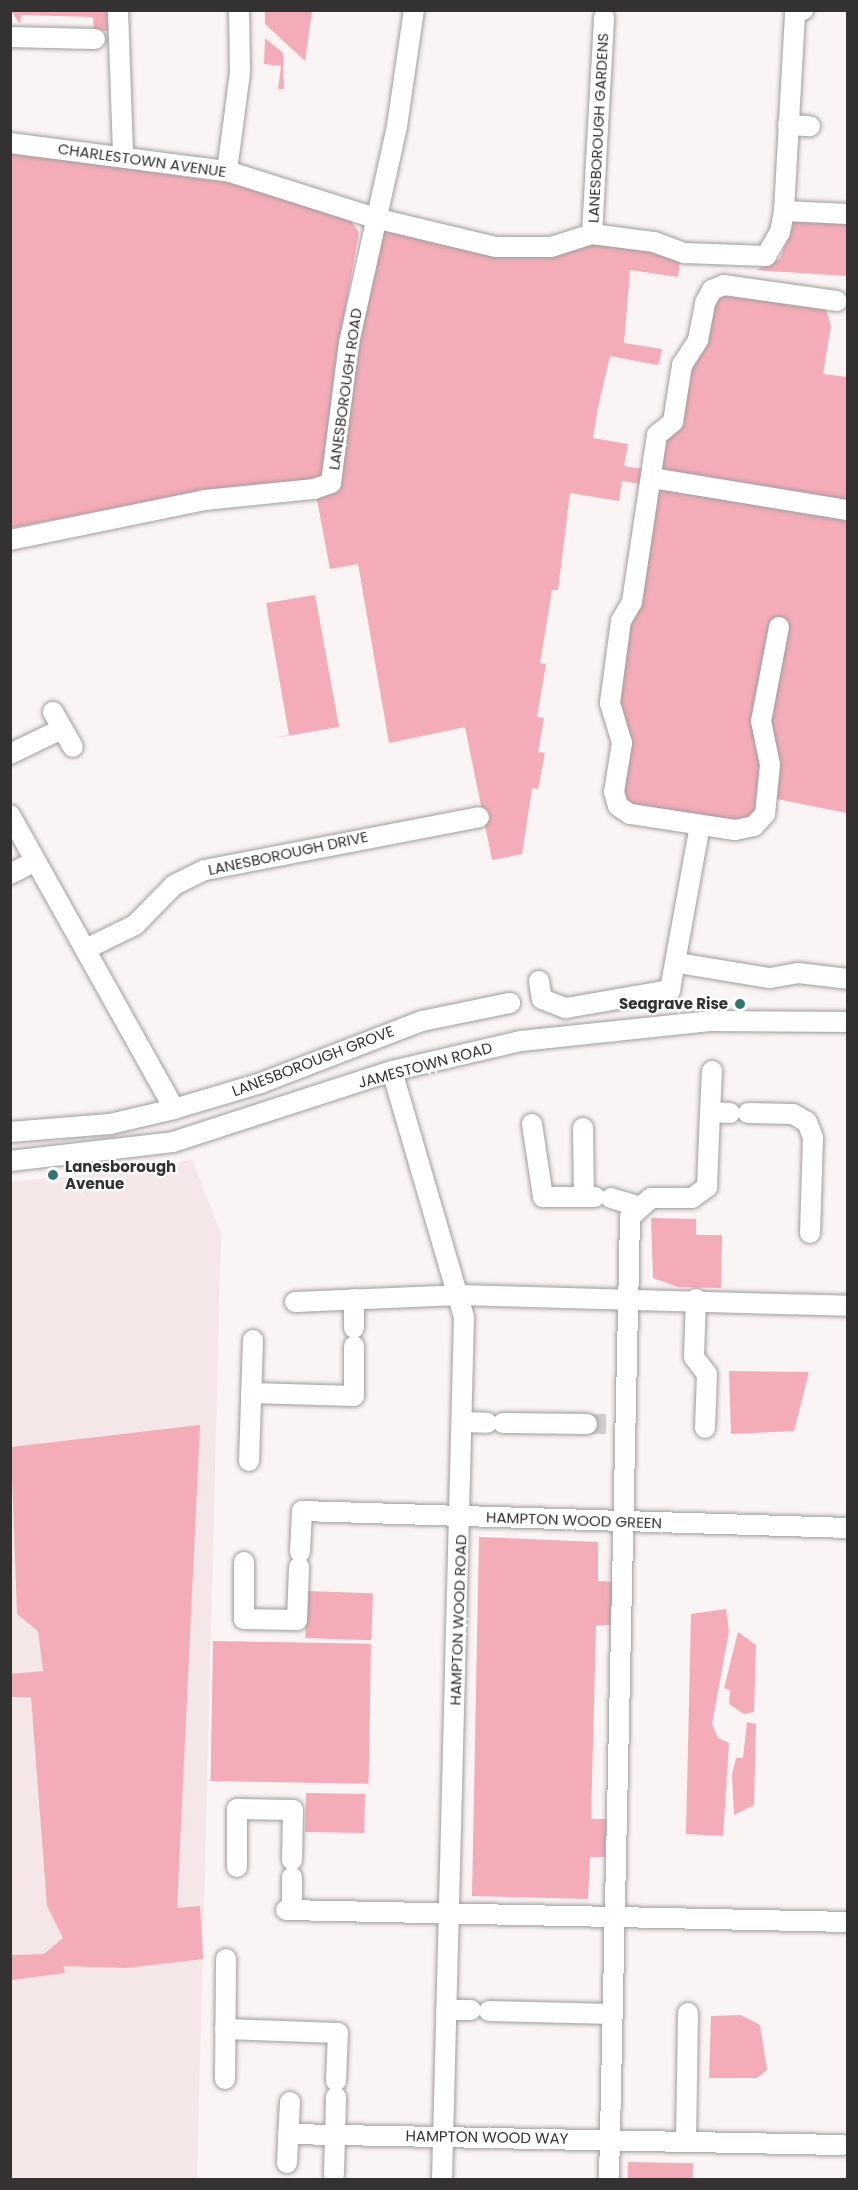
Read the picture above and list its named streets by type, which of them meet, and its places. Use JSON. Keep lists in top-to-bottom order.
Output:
{
  "streets": {
    "street": [
      "LANESBOROUGH GARDENS",
      "CHARLESTOWN AVENUE",
      "LANESBOROUGH ROAD",
      "LANESBOROUGH DRIVE",
      "LANESBOROUGH GROVE",
      "JAMESTOWN ROAD",
      "HAMPTON WOOD GREEN",
      "HAMPTON WOOD ROAD",
      "HAMPTON WOOD WAY"
    ]
  },
  "crossings": [
    ["LANESBOROUGH GARDENS", "CHARLESTOWN AVENUE"],
    ["LANESBOROUGH GARDENS", "LANESBOROUGH ROAD"],
    ["CHARLESTOWN AVENUE", "LANESBOROUGH ROAD"],
    ["JAMESTOWN ROAD", "HAMPTON WOOD ROAD"],
    ["HAMPTON WOOD GREEN", "HAMPTON WOOD ROAD"],
    ["HAMPTON WOOD ROAD", "HAMPTON WOOD WAY"]
  ],
  "places": ["Seagrave Rise", "Lanesborough Avenue"]
}
